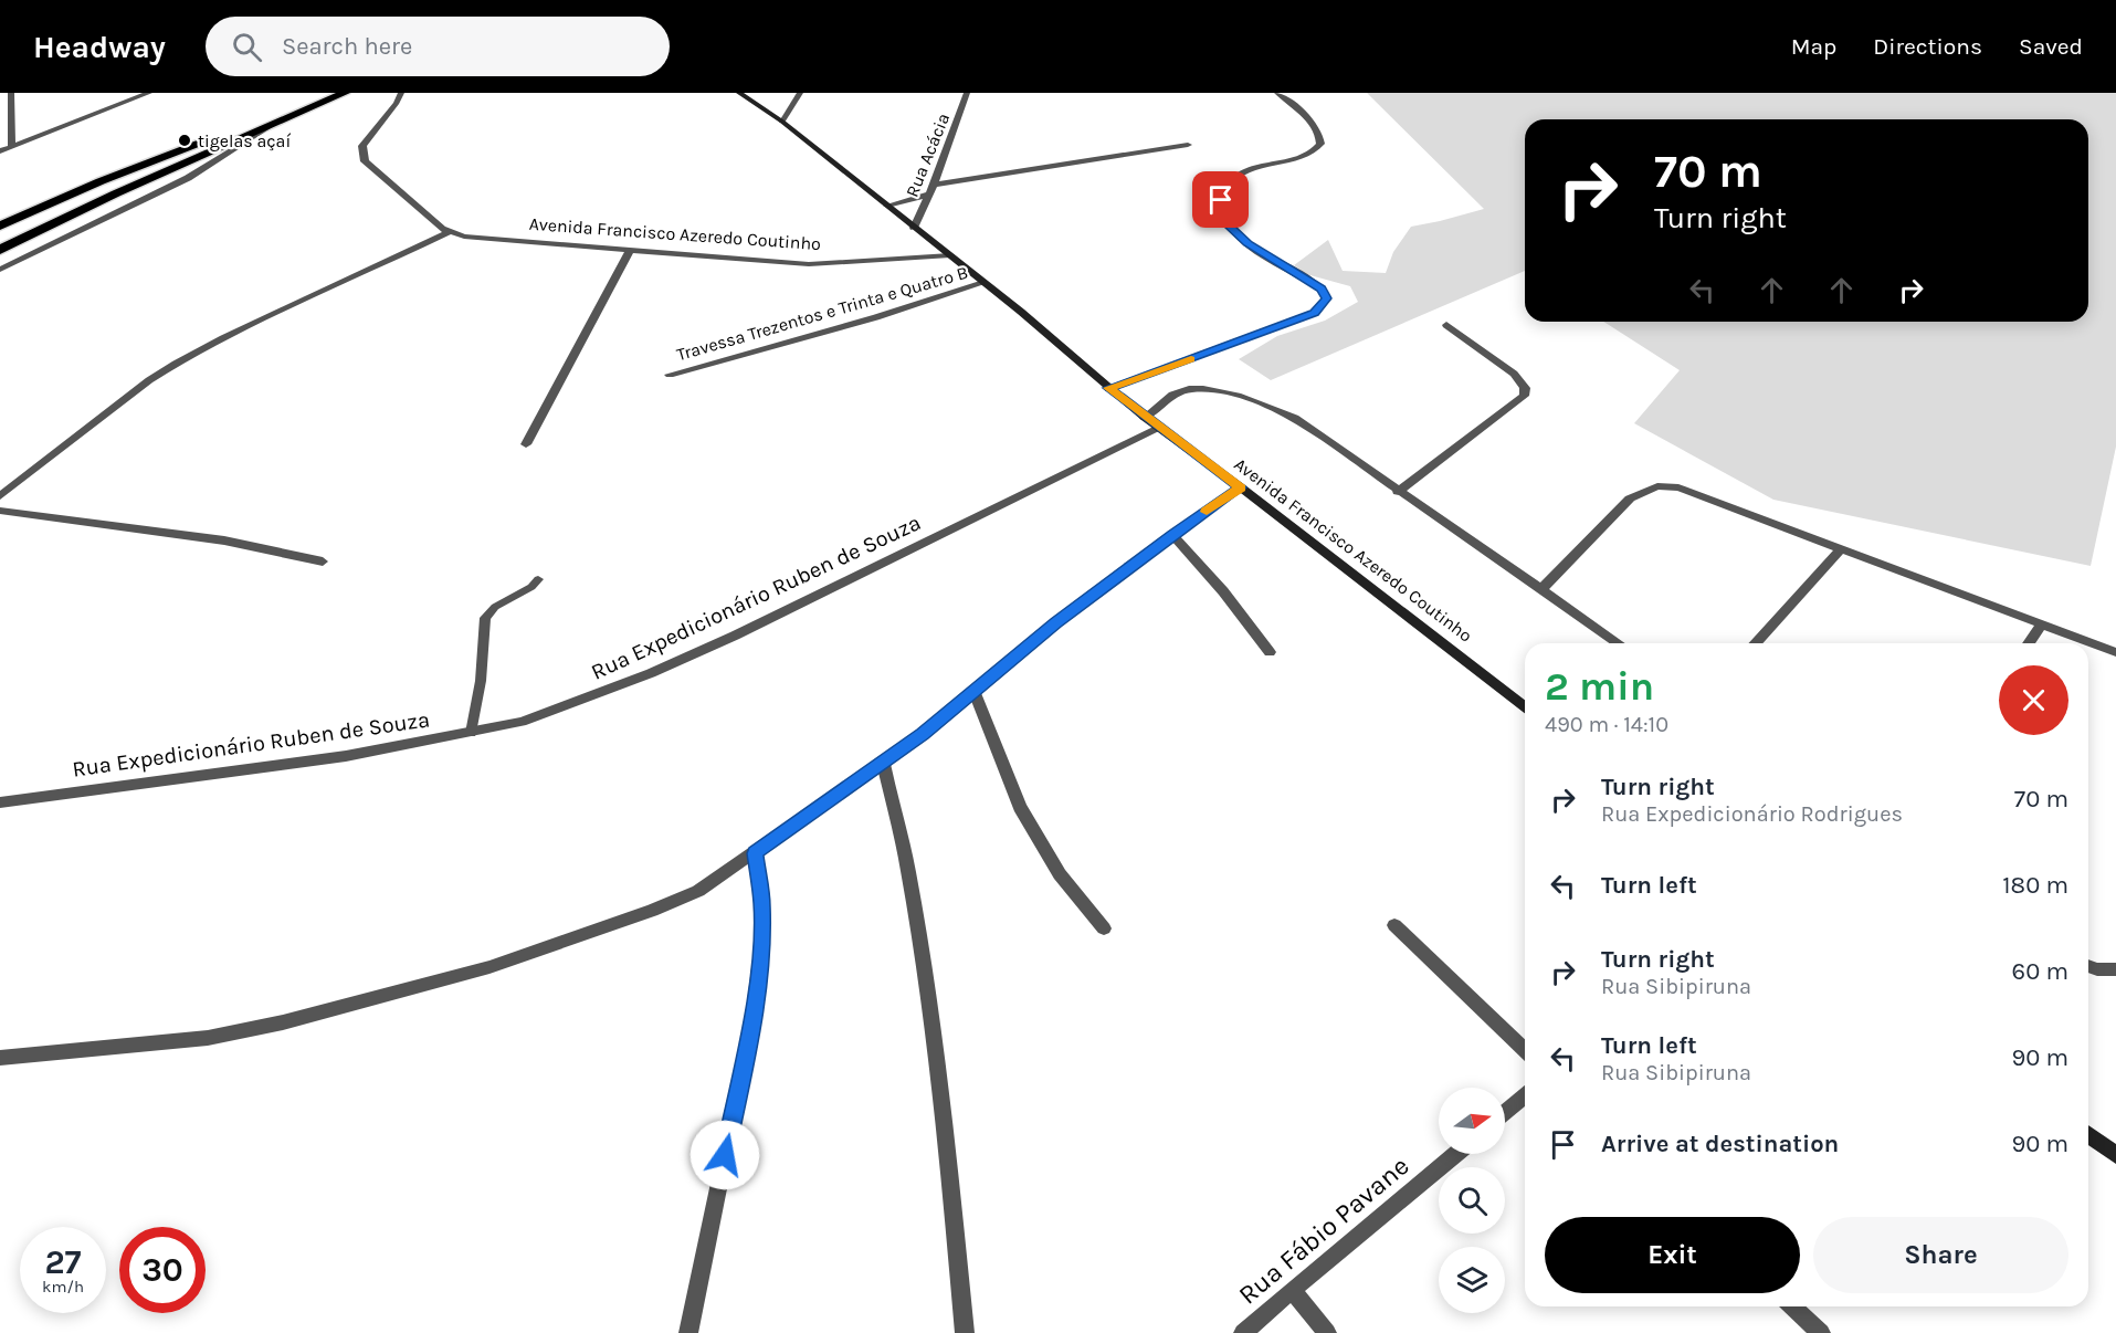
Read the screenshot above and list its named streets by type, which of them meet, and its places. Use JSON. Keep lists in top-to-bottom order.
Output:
{
  "streets": {
    "main road": ["Avenida Francisco Azeredo Coutinho"],
    "street": [
      "Rua Acácia",
      "Travessa Trezentos e Trinta e Quatro B",
      "Rua Expedicionário Ruben de Souza",
      "Rua Fábio Pavane"
    ]
  },
  "crossings": [
    ["Avenida Francisco Azeredo Coutinho", "Travessa Trezentos e Trinta e Quatro B"],
    ["Avenida Francisco Azeredo Coutinho", "Rua Expedicionário Ruben de Souza"]
  ],
  "places": ["tigelas açaí"],
  "north": "right",
  "page": {
    "header": "Headway",
    "search": "Search here",
    "nav": ["Map", "Directions", "Saved"],
    "turn": ["70 m", "Turn right"],
    "heading": ["2 min", "490 m · 14:10"],
    "list": [
      {
        "name": "Turn right",
        "note": "Rua Expedicionário Rodrigues",
        "value": "70 m"
      },
      {
        "name": "Turn left",
        "value": "180 m"
      },
      {
        "name": "Turn right",
        "note": "Rua Sibipiruna",
        "value": "60 m"
      },
      {
        "name": "Turn left",
        "note": "Rua Sibipiruna",
        "value": "90 m"
      },
      {
        "name": "Arrive at destination",
        "value": "90 m"
      }
    ],
    "buttons": ["Exit", "Share"],
    "speed": "27 km/h",
    "limit": "30"
  }
}
